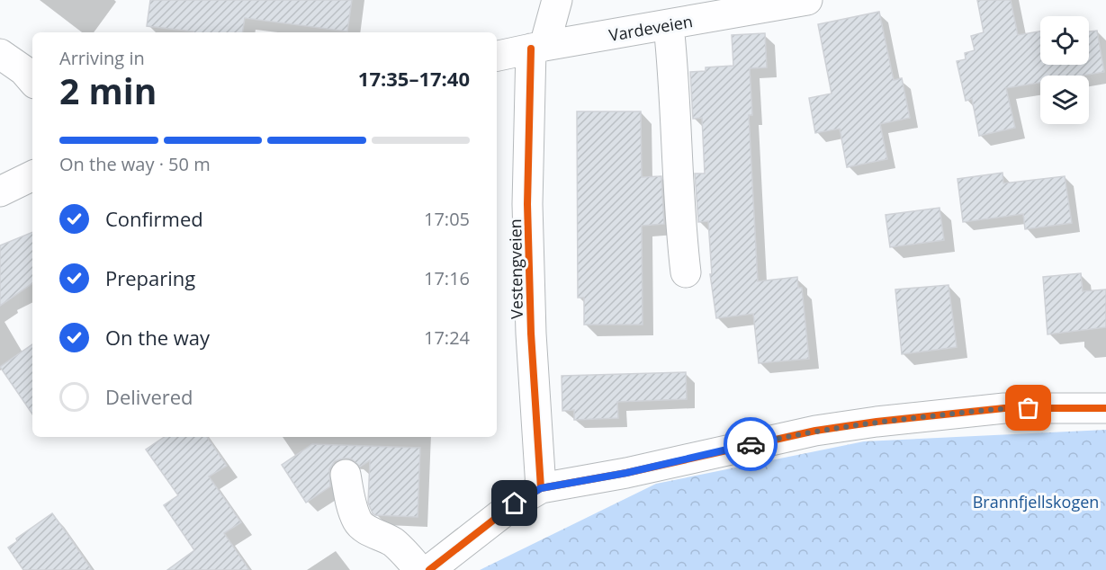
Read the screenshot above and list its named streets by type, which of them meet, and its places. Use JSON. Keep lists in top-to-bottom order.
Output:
{
  "streets": {
    "street": ["Vardeveien", "Vestengveien"]
  },
  "crossings": [
    ["Vardeveien", "Vestengveien"]
  ],
  "parks": ["Brannfjellskogen"],
  "page": {
    "heading": ["2 min", "Arriving in", "17:35–17:40"],
    "bar": "On the way · 50 m",
    "list": [
      ["Confirmed", "17:05"],
      ["Preparing", "17:16"],
      ["On the way", "17:24"],
      "Delivered"
    ]
  }
}
